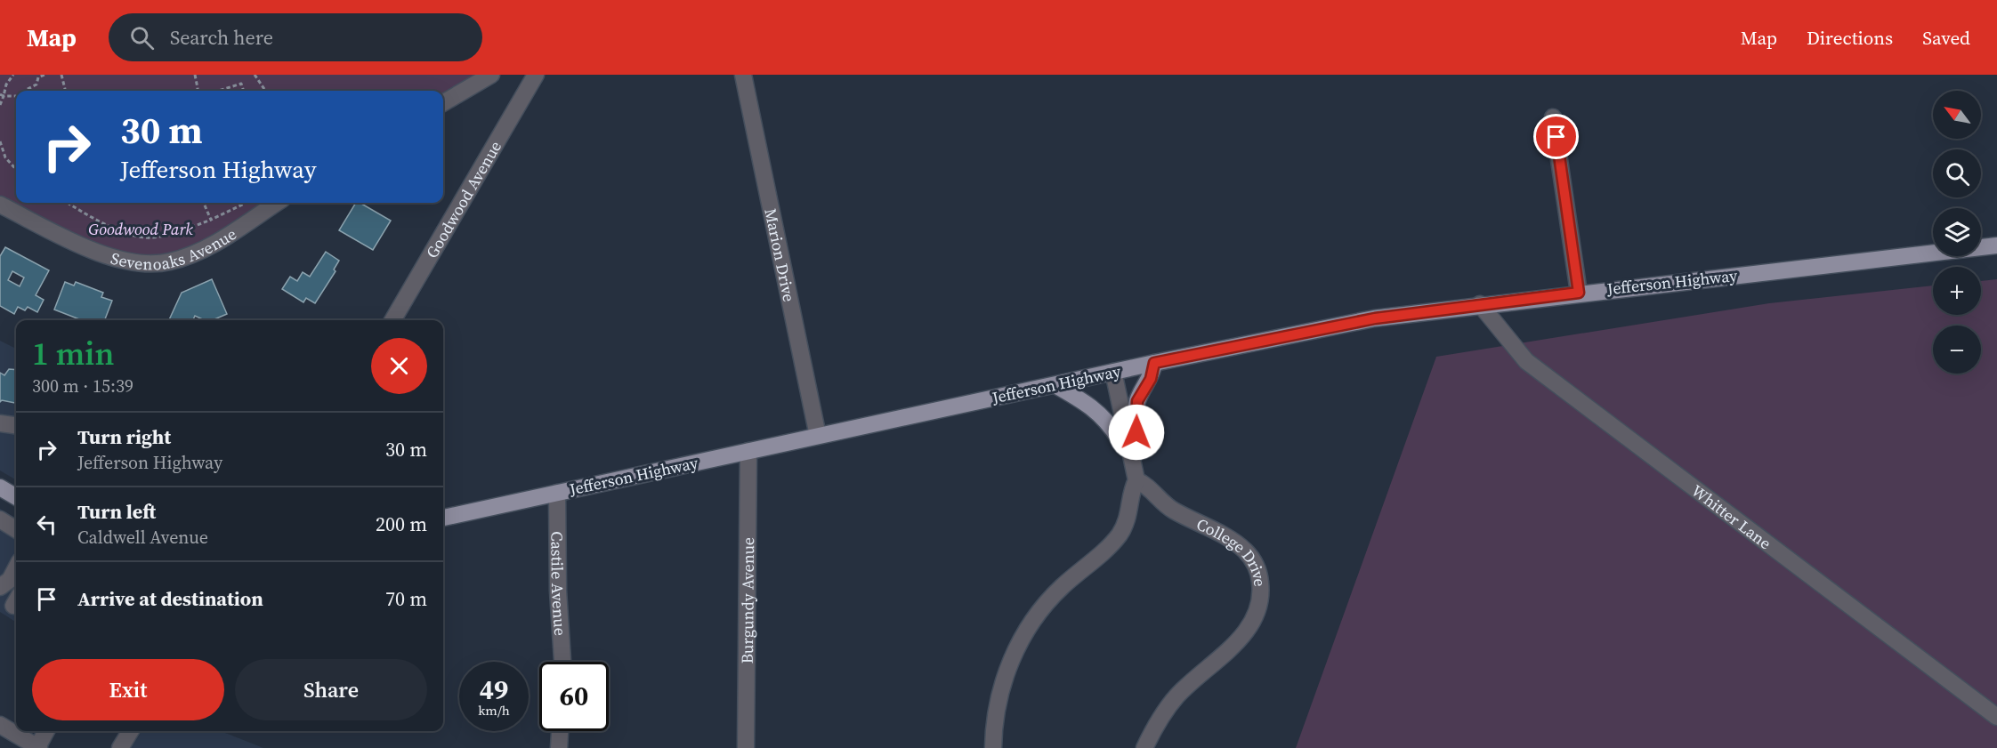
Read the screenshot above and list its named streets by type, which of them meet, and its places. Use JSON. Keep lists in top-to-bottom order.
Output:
{
  "streets": {
    "main road": ["Jefferson Highway"],
    "street": [
      "Goodwood Avenue",
      "Sevenoaks Avenue",
      "Marion Drive",
      "Whitter Lane",
      "College Drive",
      "Castile Avenue",
      "Burgundy Avenue"
    ]
  },
  "crossings": [
    ["Marion Drive", "Jefferson Highway"],
    ["Jefferson Highway", "Whitter Lane"],
    ["Jefferson Highway", "Castile Avenue"],
    ["Jefferson Highway", "Burgundy Avenue"]
  ],
  "parks": ["Goodwood Park"],
  "north": "top left",
  "page": {
    "header": "Map",
    "search": "Search here",
    "nav": ["Map", "Directions", "Saved"],
    "map_buttons": ["+", "−"],
    "turn": ["30 m", "Jefferson Highway"],
    "heading": ["1 min", "300 m · 15:39"],
    "list": [
      {
        "name": "Turn right",
        "note": "Jefferson Highway",
        "value": "30 m"
      },
      {
        "name": "Turn left",
        "note": "Caldwell Avenue",
        "value": "200 m"
      },
      {
        "name": "Arrive at destination",
        "value": "70 m"
      }
    ],
    "buttons": ["Exit", "Share"],
    "speed": "49 km/h",
    "limit": "60"
  }
}
